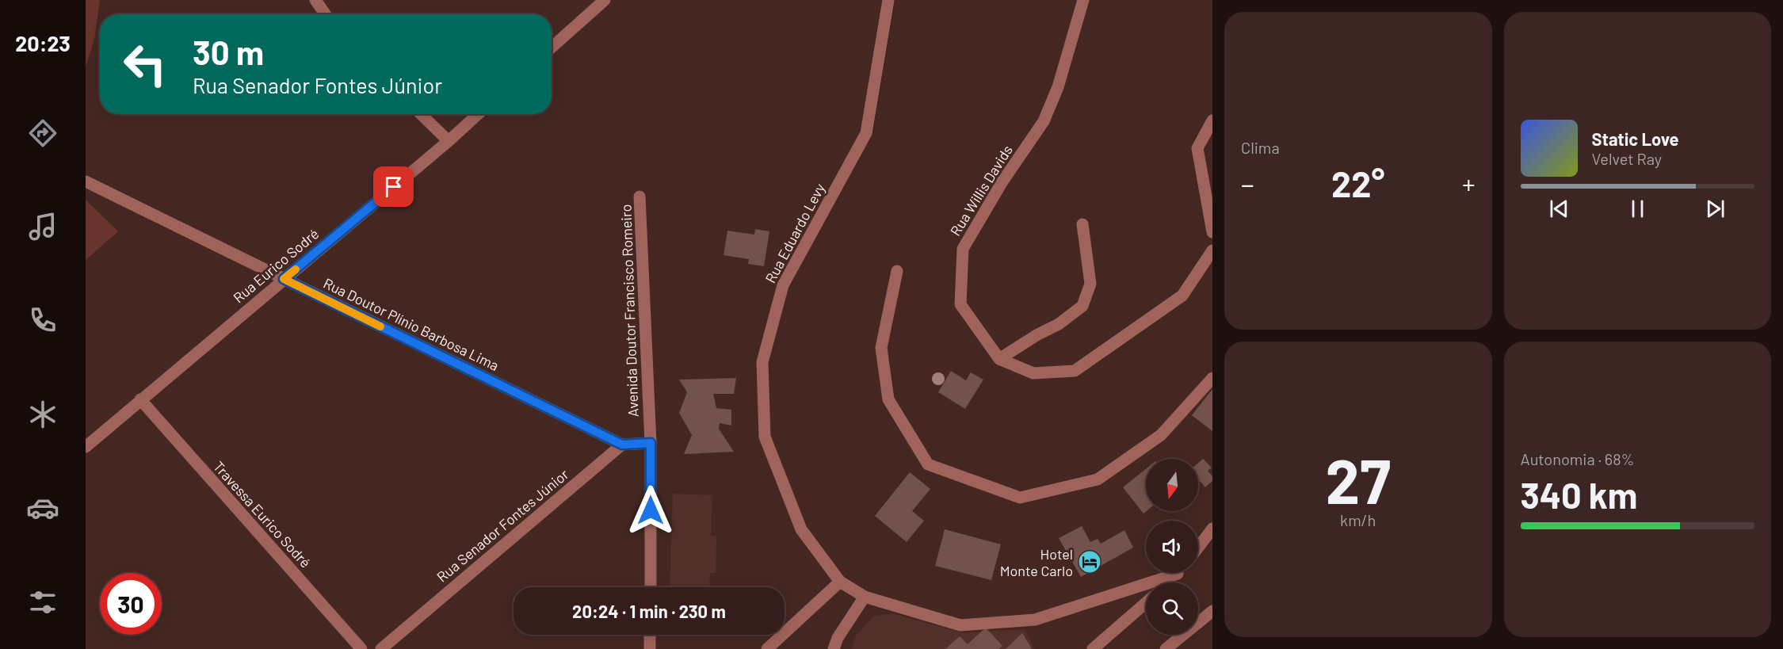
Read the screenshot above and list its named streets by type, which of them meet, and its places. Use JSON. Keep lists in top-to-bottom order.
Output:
{
  "streets": {
    "street": [
      "Rua Willis Davids",
      "Rua Eduardo Levy",
      "Rua Eurico Sodré",
      "Avenida Doutor Francisco Romeiro",
      "Rua Doutor Plínio Barbosa Lima",
      "Travessa Eurico Sodré",
      "Rua Senador Fontes Júnior"
    ]
  },
  "crossings": [
    ["Rua Eurico Sodré", "Rua Doutor Plínio Barbosa Lima"],
    ["Rua Eurico Sodré", "Travessa Eurico Sodré"],
    ["Rua Doutor Plínio Barbosa Lima", "Rua Senador Fontes Júnior"]
  ],
  "places": {
    "hotel": ["Hotel Monte Carlo"]
  },
  "north": "bottom",
  "page": {
    "tabs": "20:23",
    "tile": [
      "Clima",
      ["27", "km/h"],
      ["Autonomia · 68%", "340 km"]
    ],
    "turn": ["30 m", "Rua Senador Fontes Júnior"],
    "song": ["Static Love", "Velvet Ray"],
    "heat": ["−", "22°", "+"],
    "limit": "30",
    "trip": "20:24 · 1 min · 230 m"
  }
}
